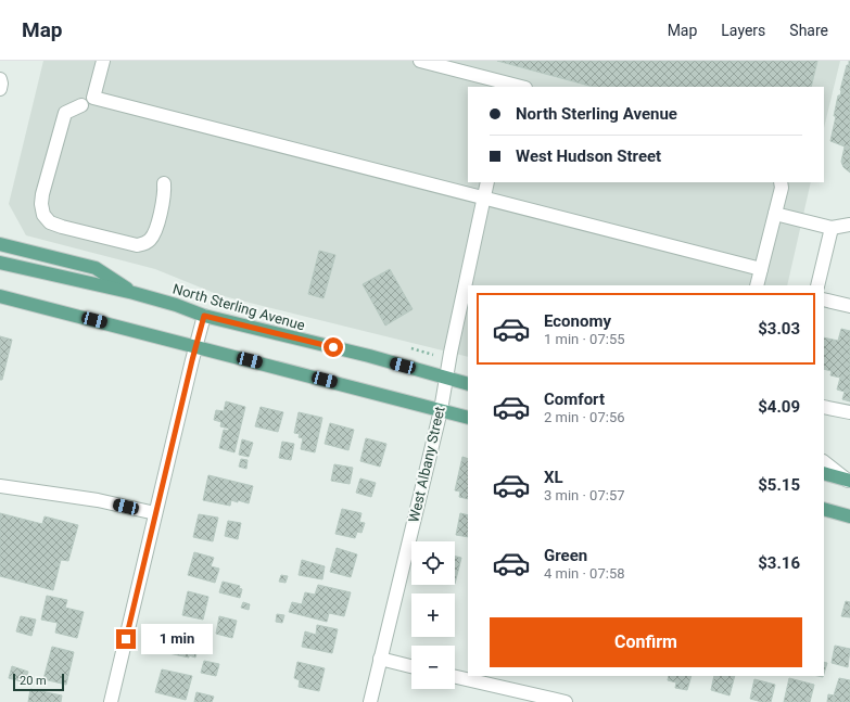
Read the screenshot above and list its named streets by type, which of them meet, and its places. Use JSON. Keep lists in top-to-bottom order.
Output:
{
  "streets": {
    "main road": ["North Sterling Avenue"],
    "street": ["West Albany Street"]
  },
  "crossings": [
    ["North Sterling Avenue", "West Albany Street"]
  ],
  "scale_bar": "20 m",
  "page": {
    "header": "Map",
    "nav": ["Map", "Layers", "Share"],
    "banner": ["North Sterling Avenue", "West Hudson Street"],
    "list": [
      {
        "name": "Economy",
        "note": "1 min · 07:55",
        "value": "$3.03"
      },
      {
        "name": "Comfort",
        "note": "2 min · 07:56",
        "value": "$4.09"
      },
      {
        "name": "XL",
        "note": "3 min · 07:57",
        "value": "$5.15"
      },
      {
        "name": "Green",
        "note": "4 min · 07:58",
        "value": "$3.16"
      }
    ],
    "map_buttons": ["+", "−"],
    "buttons": "Confirm",
    "bubble": "1 min",
    "scale": "20 m"
  }
}
